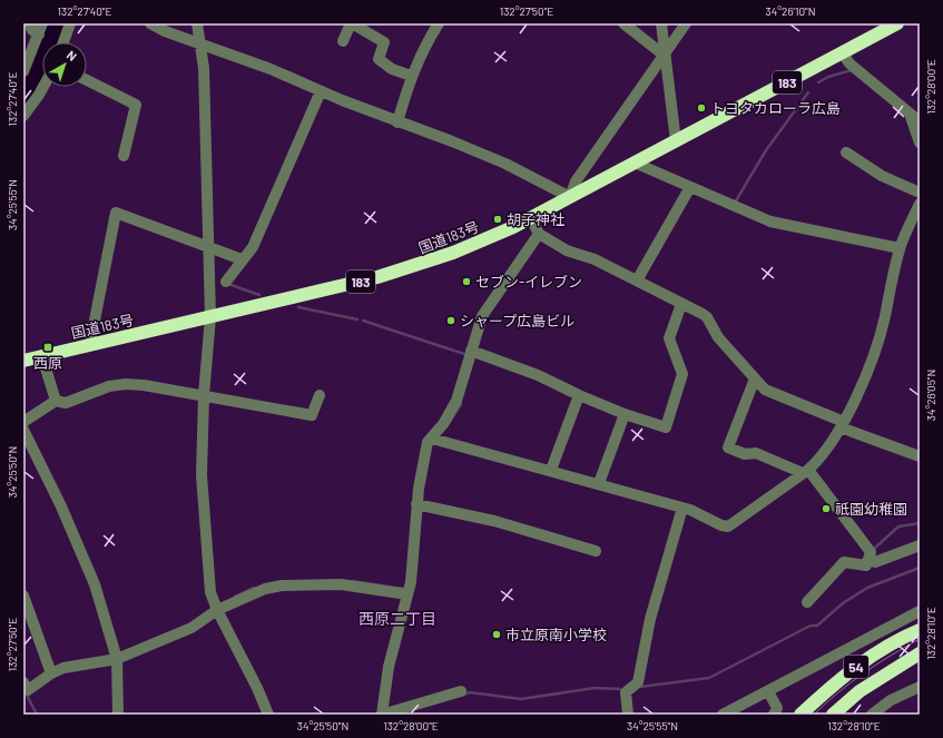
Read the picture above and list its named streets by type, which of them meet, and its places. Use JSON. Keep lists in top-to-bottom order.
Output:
{
  "streets": {
    "highway": ["183", "国道183号", "54"]
  },
  "districts": ["西原二丁目"],
  "places": {
    "other": [
      "トヨタカローラ広島",
      "胡子神社",
      "セブン-イレブン",
      "シャープ広島ビル",
      "祇園幼稚園",
      "市立原南小学校"
    ],
    "transit": ["西原"]
  },
  "north": "top right",
  "coordinates": [
    "132°27'40\"E",
    "132°27'50\"E",
    "34°26'10\"N",
    "132°28'00\"E",
    "34°25'55\"N",
    "34°26'05\"N",
    "34°25'50\"N",
    "132°28'10\"E"
  ]
}
